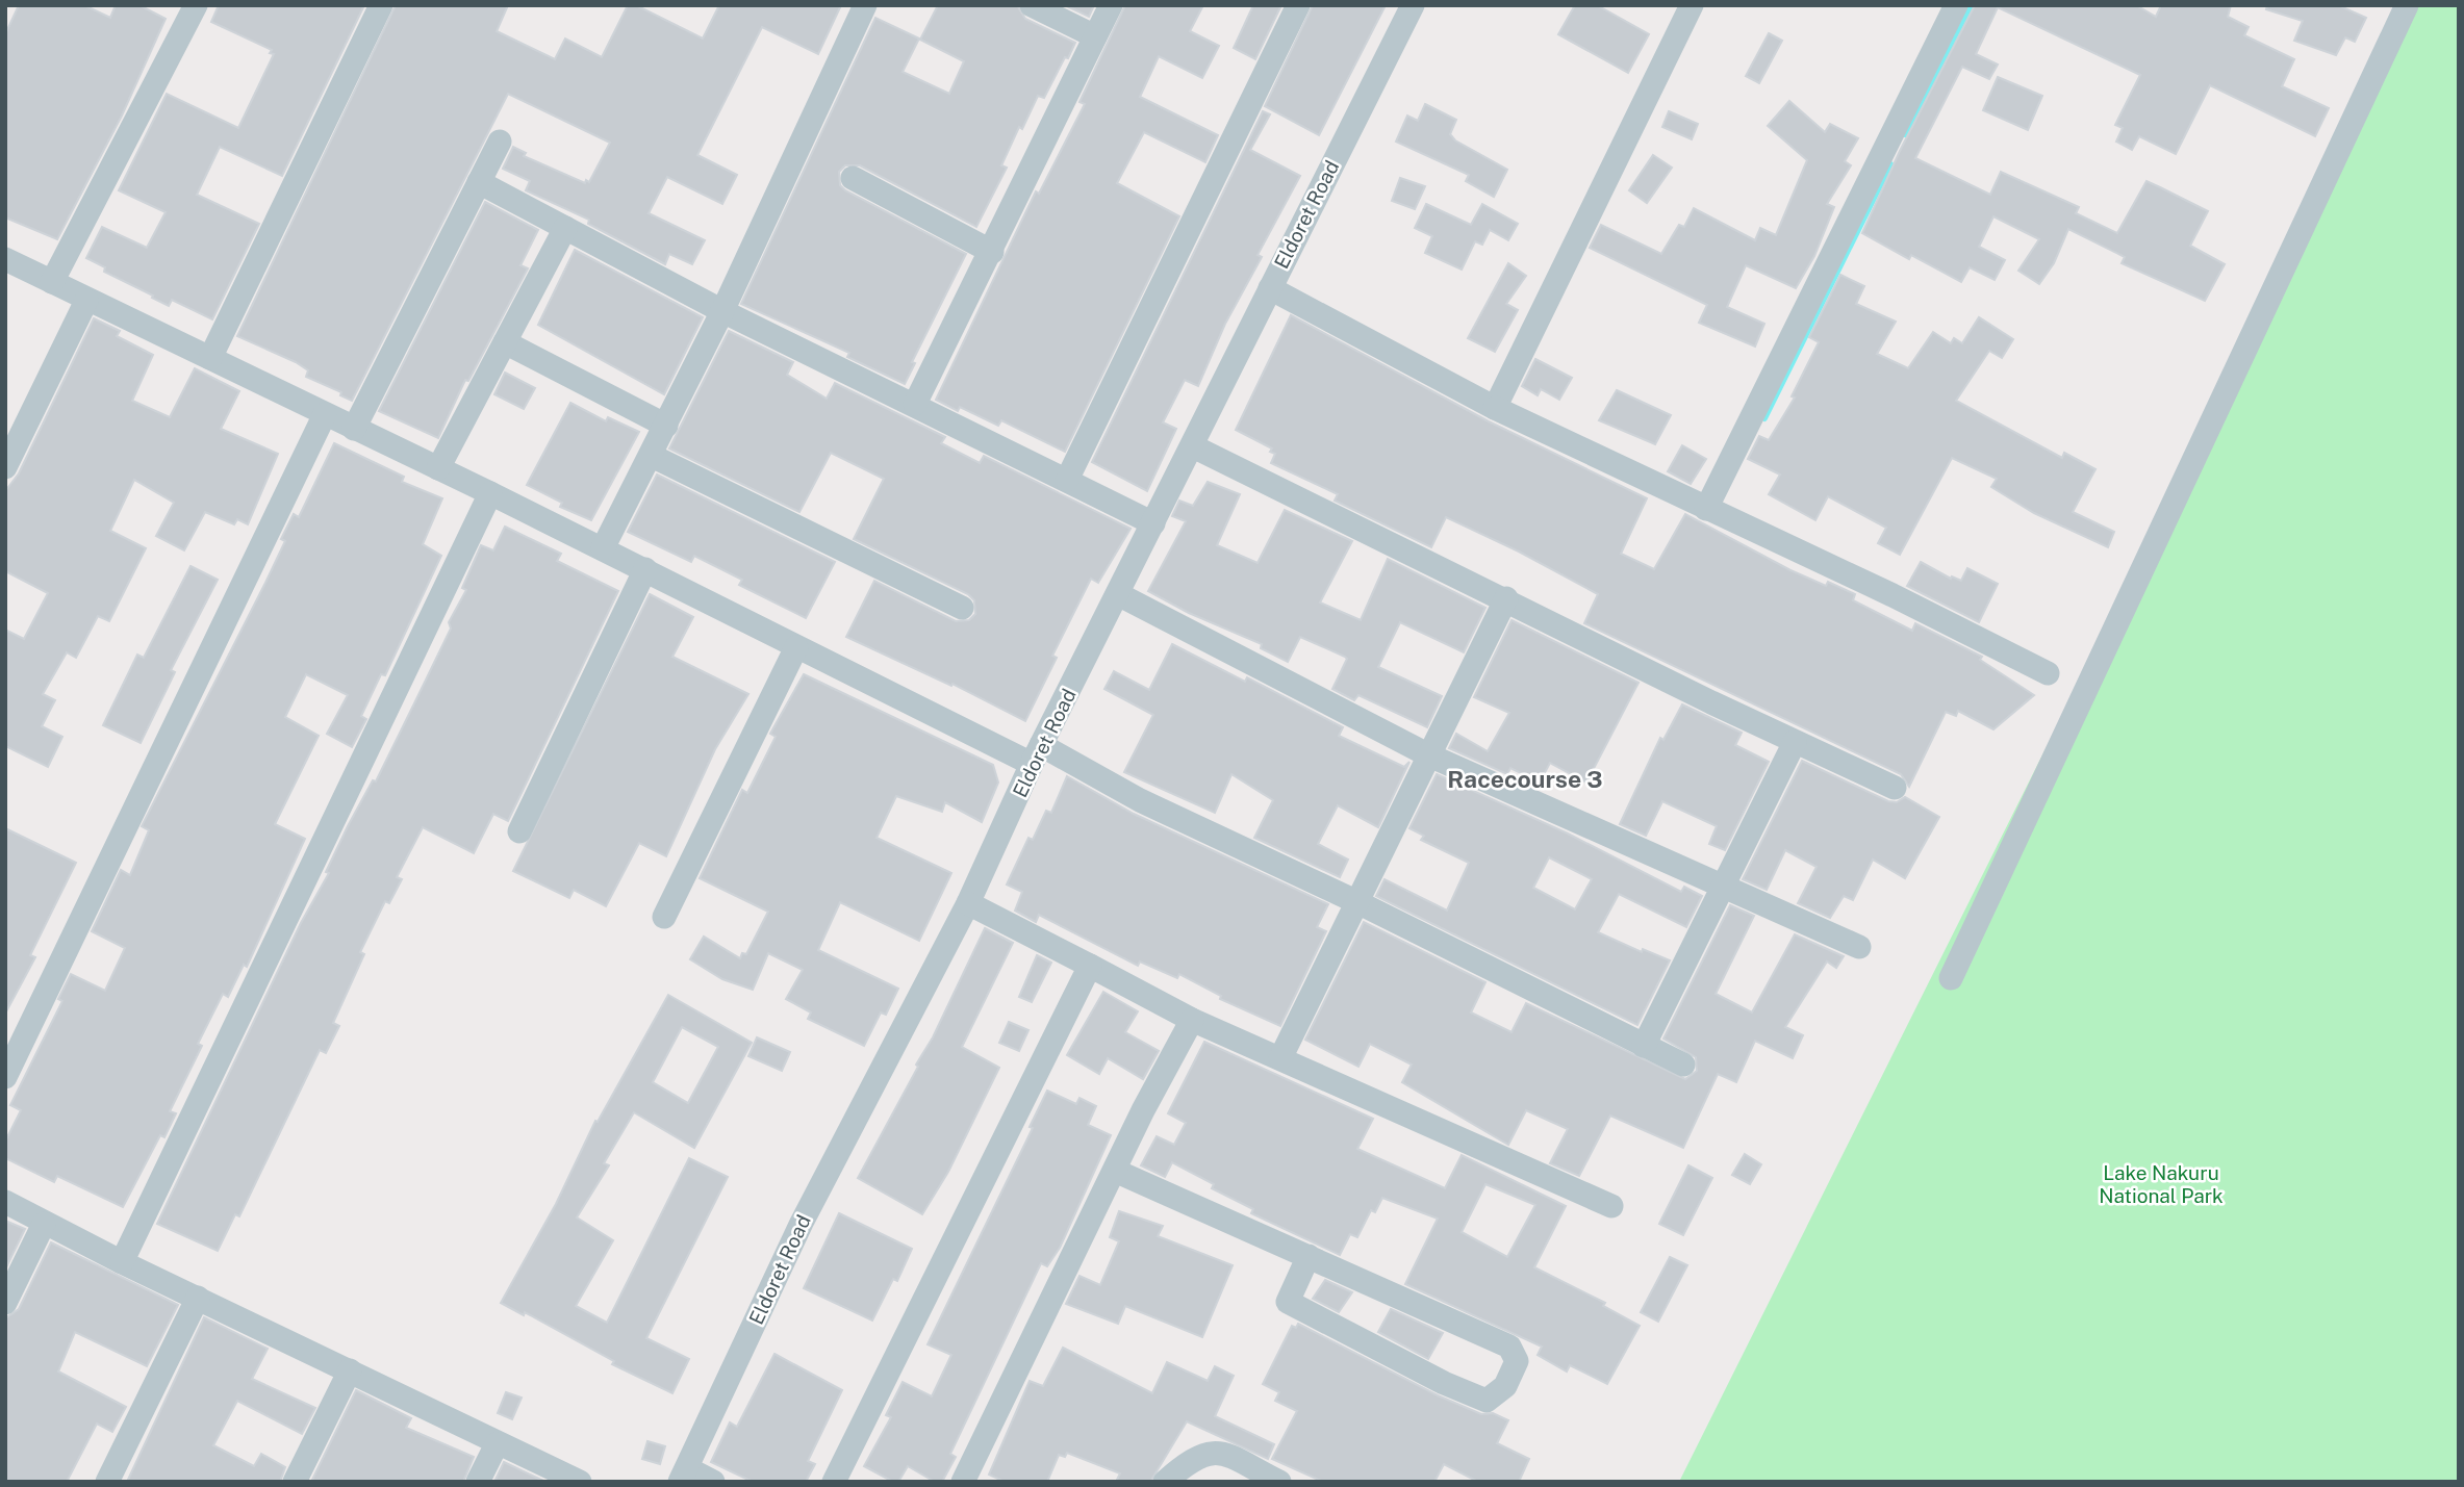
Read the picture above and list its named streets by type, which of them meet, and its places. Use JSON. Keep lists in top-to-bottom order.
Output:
{
  "streets": {
    "street": ["Eldoret Road"]
  },
  "districts": ["Racecourse 3"],
  "parks": ["Lake Nakuru National Park"]
}
